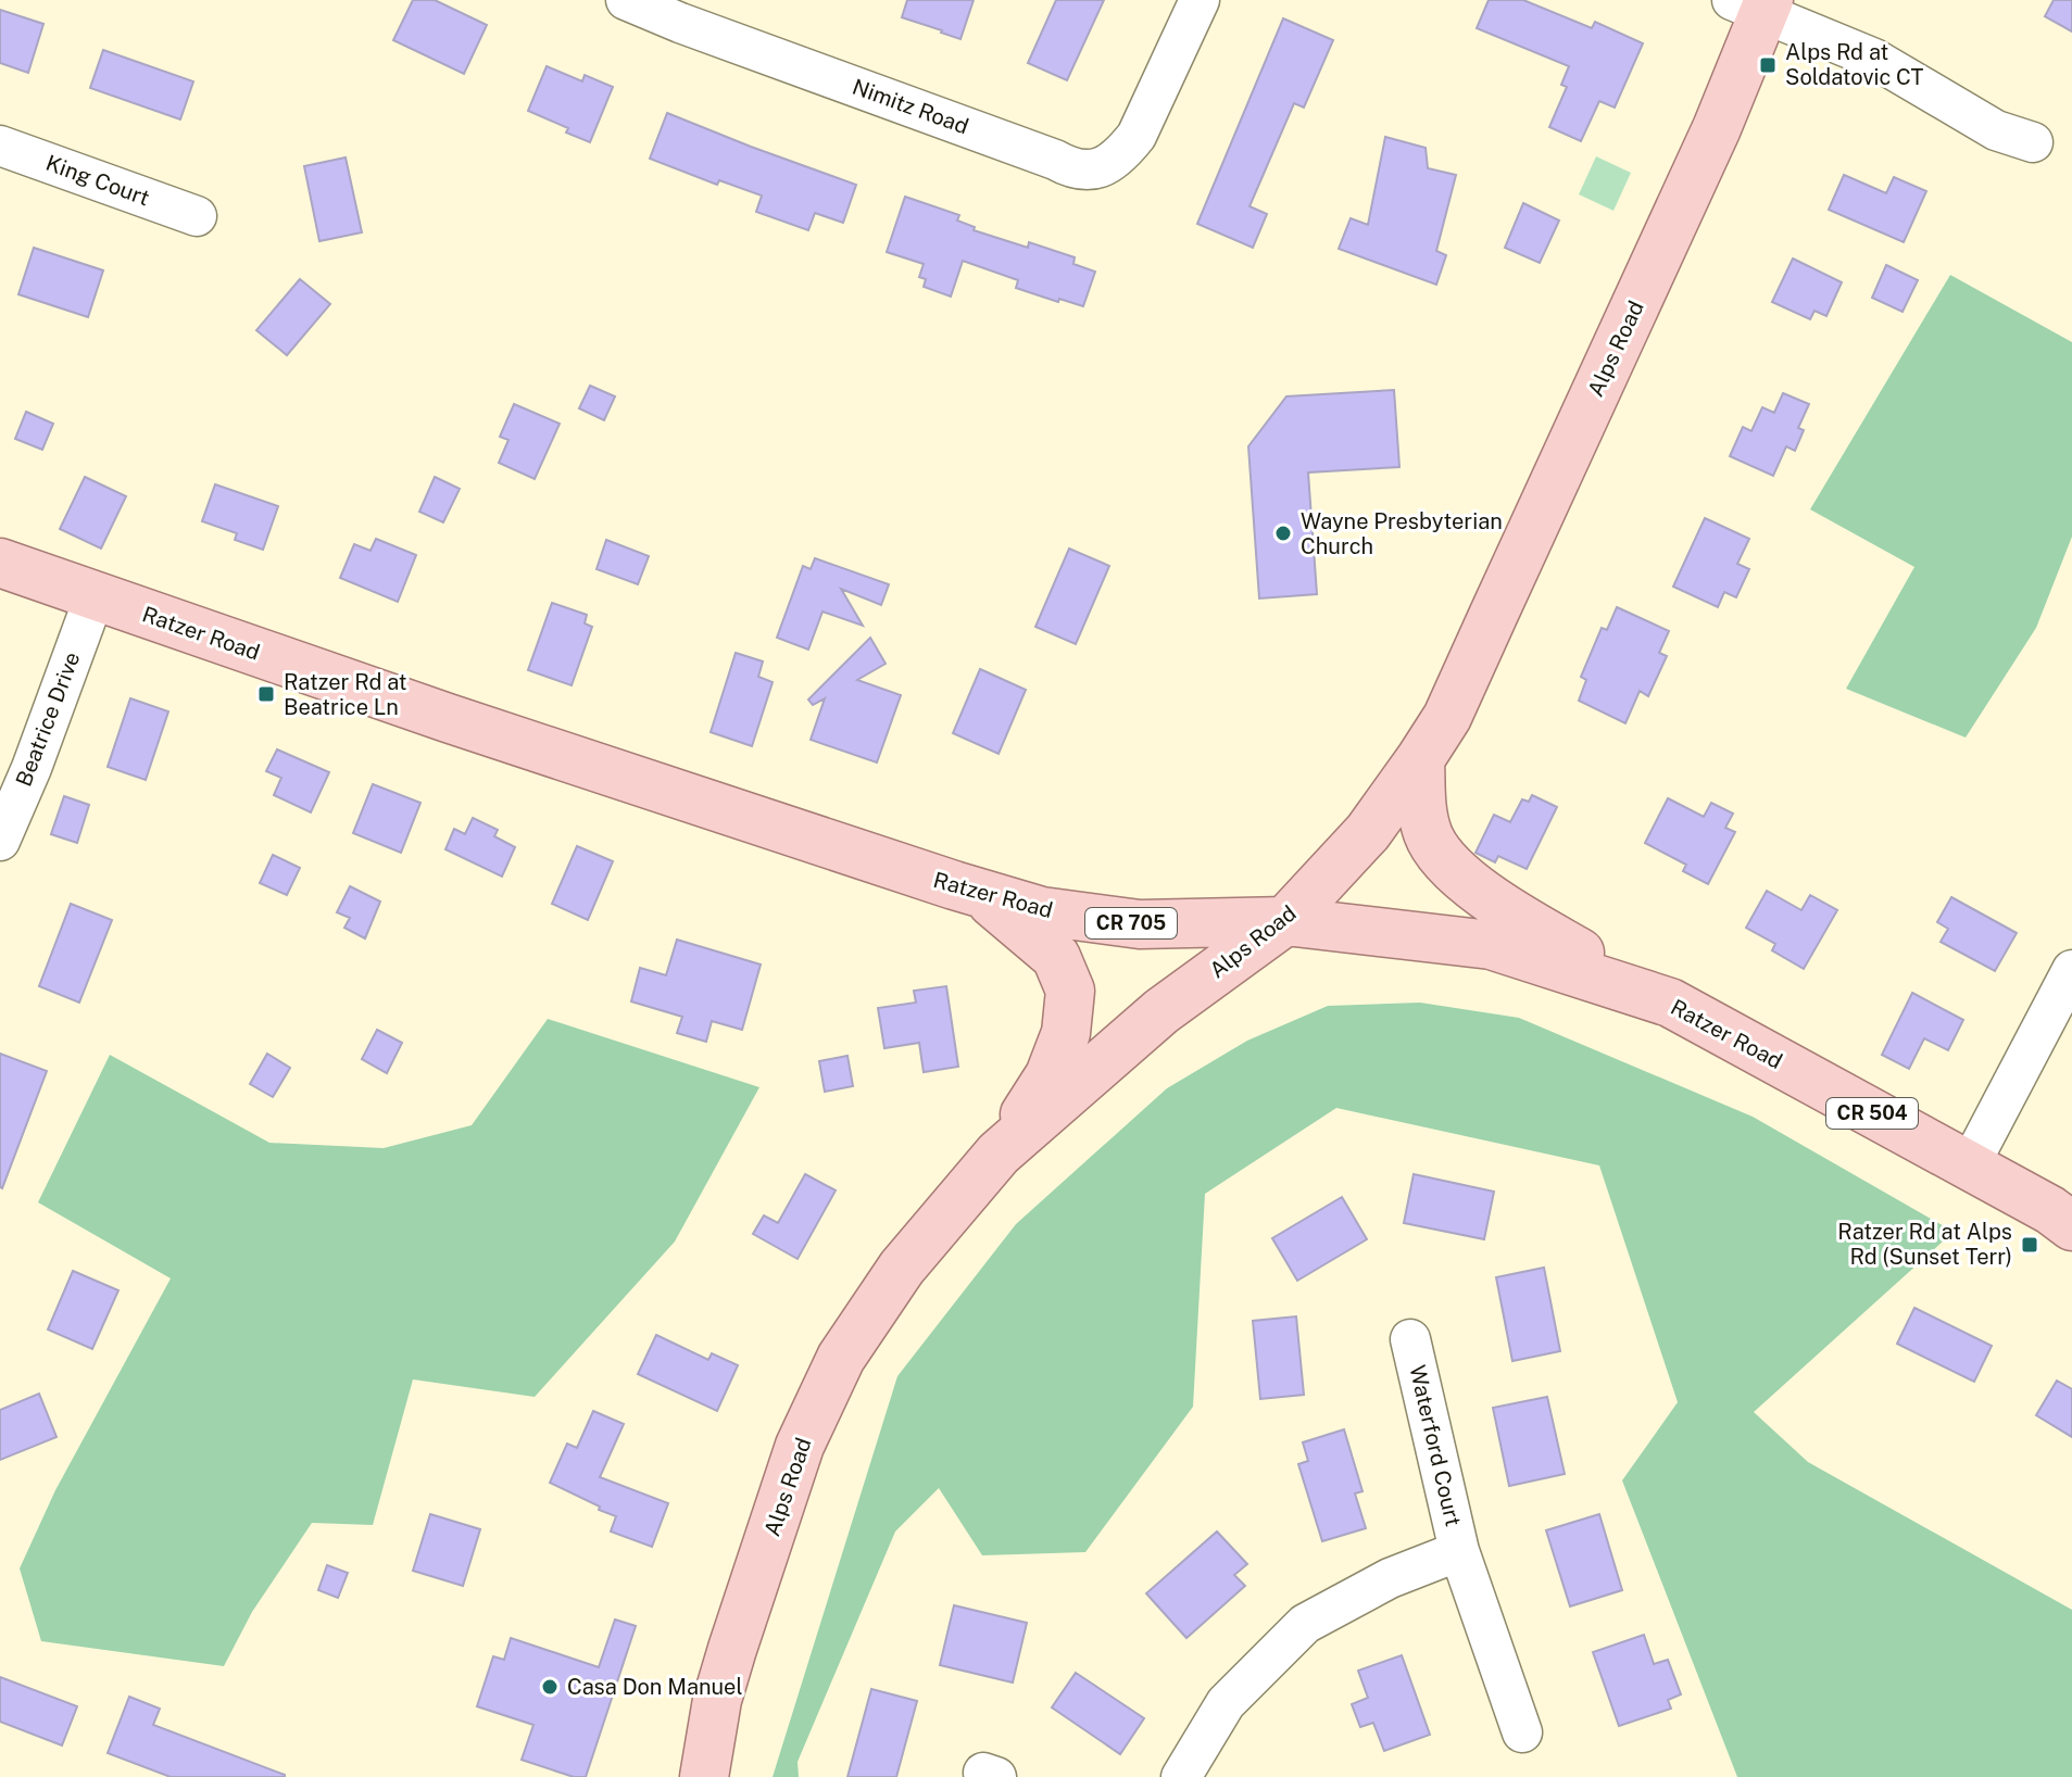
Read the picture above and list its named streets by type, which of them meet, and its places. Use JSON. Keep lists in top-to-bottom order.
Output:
{
  "streets": {
    "main road": [
      "Alps Road",
      "Ratzer Road",
      "CR 705",
      "CR 504"
    ],
    "street": [
      "Nimitz Road",
      "King Court",
      "Beatrice Drive",
      "Waterford Court"
    ]
  },
  "crossings": [
    ["Alps Road", "Ratzer Road"],
    ["Ratzer Road", "Beatrice Drive"]
  ],
  "places": {
    "transit": ["Alps Rd at Soldatovic CT", "Ratzer Rd at Beatrice Ln", "Ratzer Rd at Alps Rd (Sunset Terr)"],
    "other": ["Wayne Presbyterian Church", "Casa Don Manuel"]
  }
}
